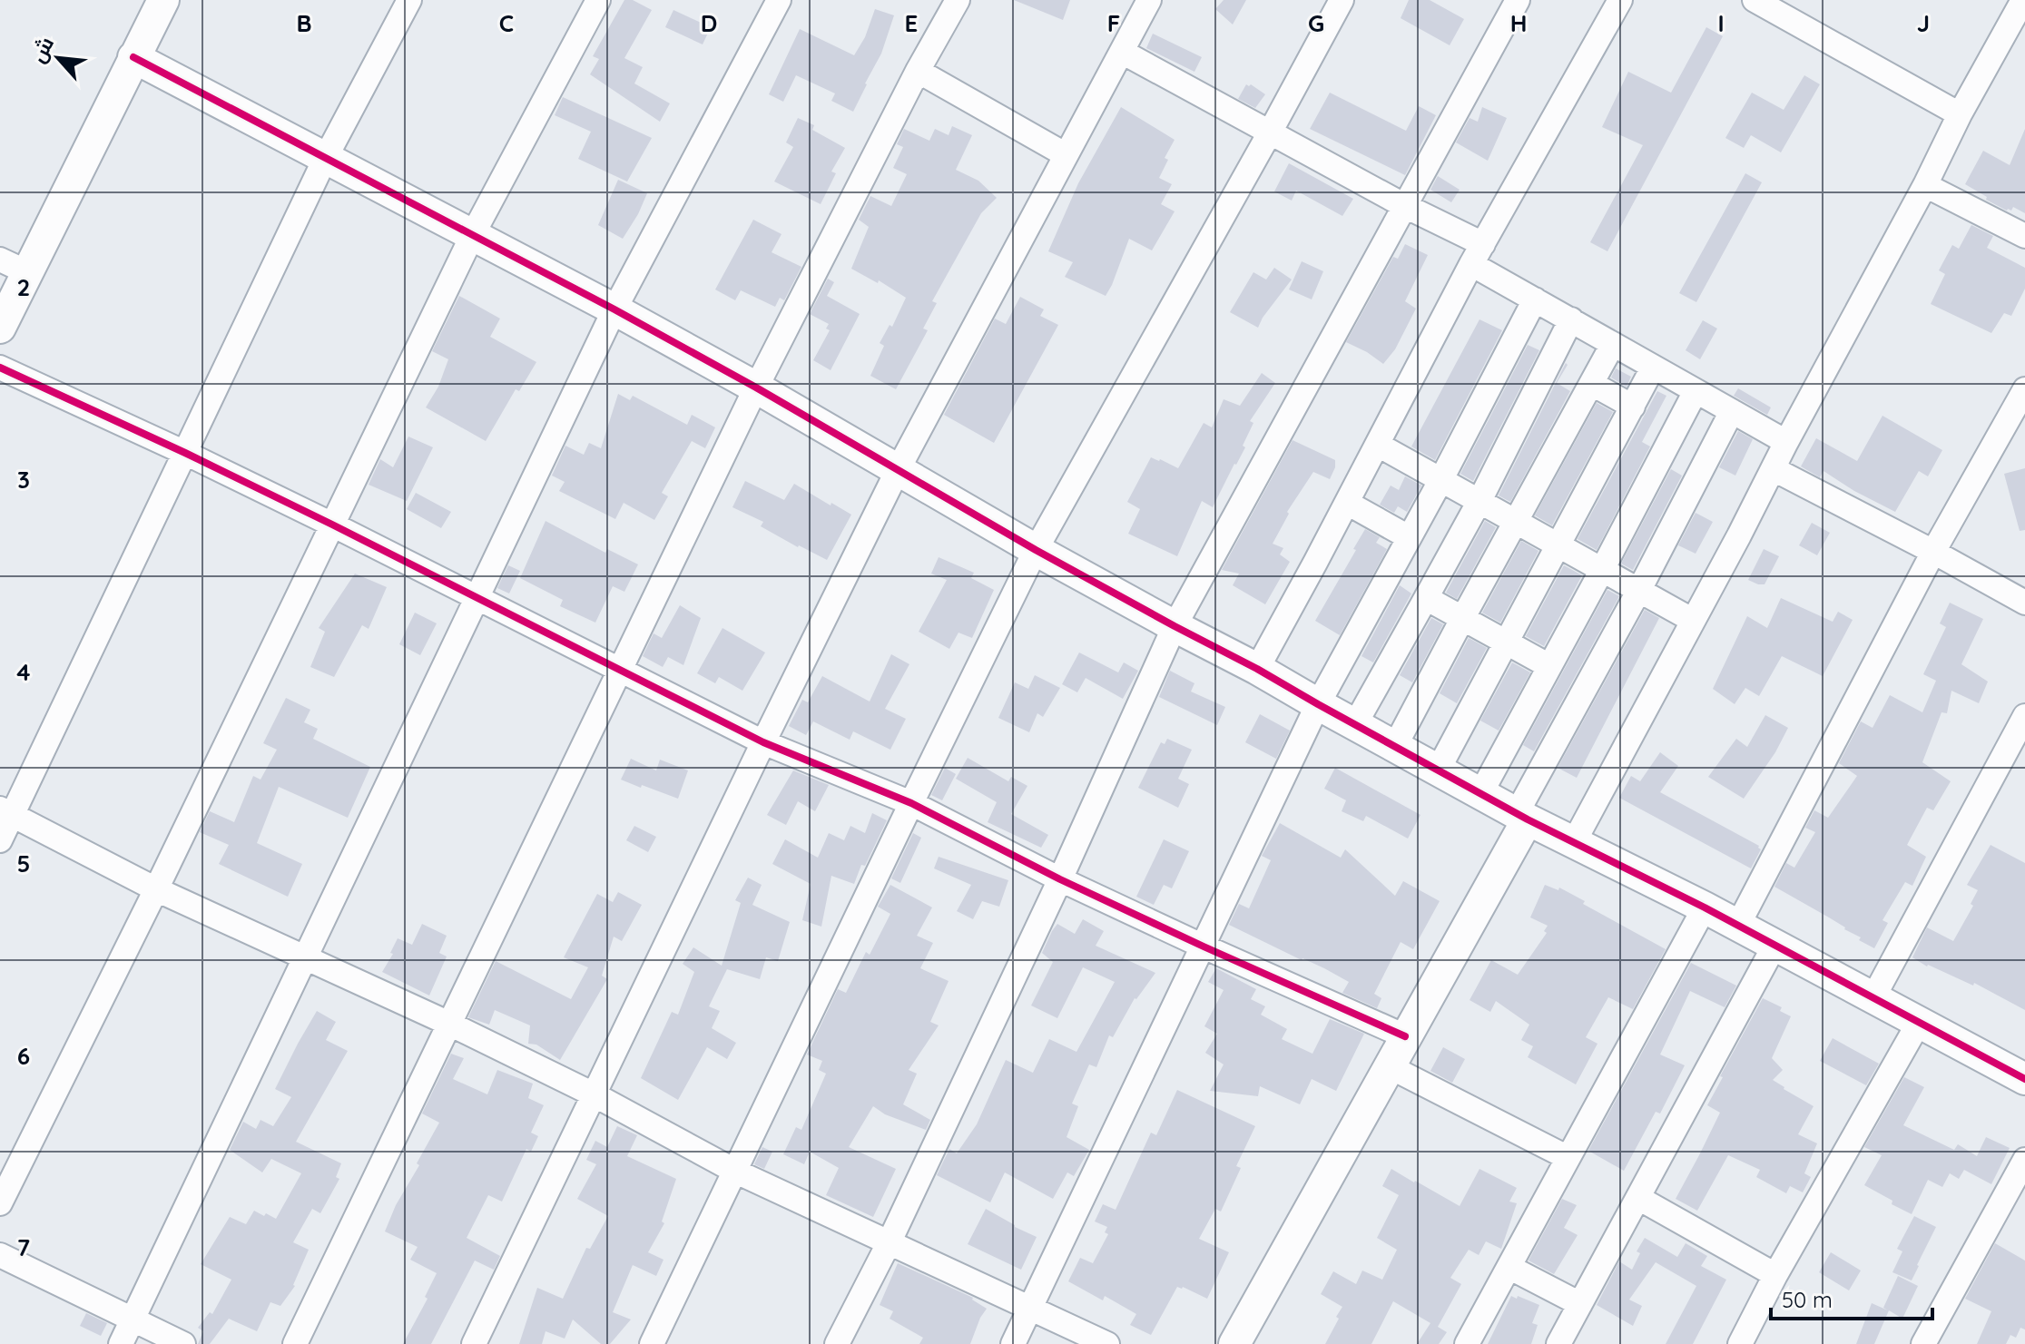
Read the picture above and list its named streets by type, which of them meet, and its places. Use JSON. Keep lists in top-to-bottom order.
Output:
{
  "scale_bar": "50 m",
  "north": "top left",
  "grid": {
    "columns": [
      "B",
      "C",
      "D",
      "E",
      "F",
      "G",
      "H",
      "I",
      "J"
    ],
    "rows": [
      "2",
      "3",
      "4",
      "5",
      "6",
      "7"
    ]
  }
}
